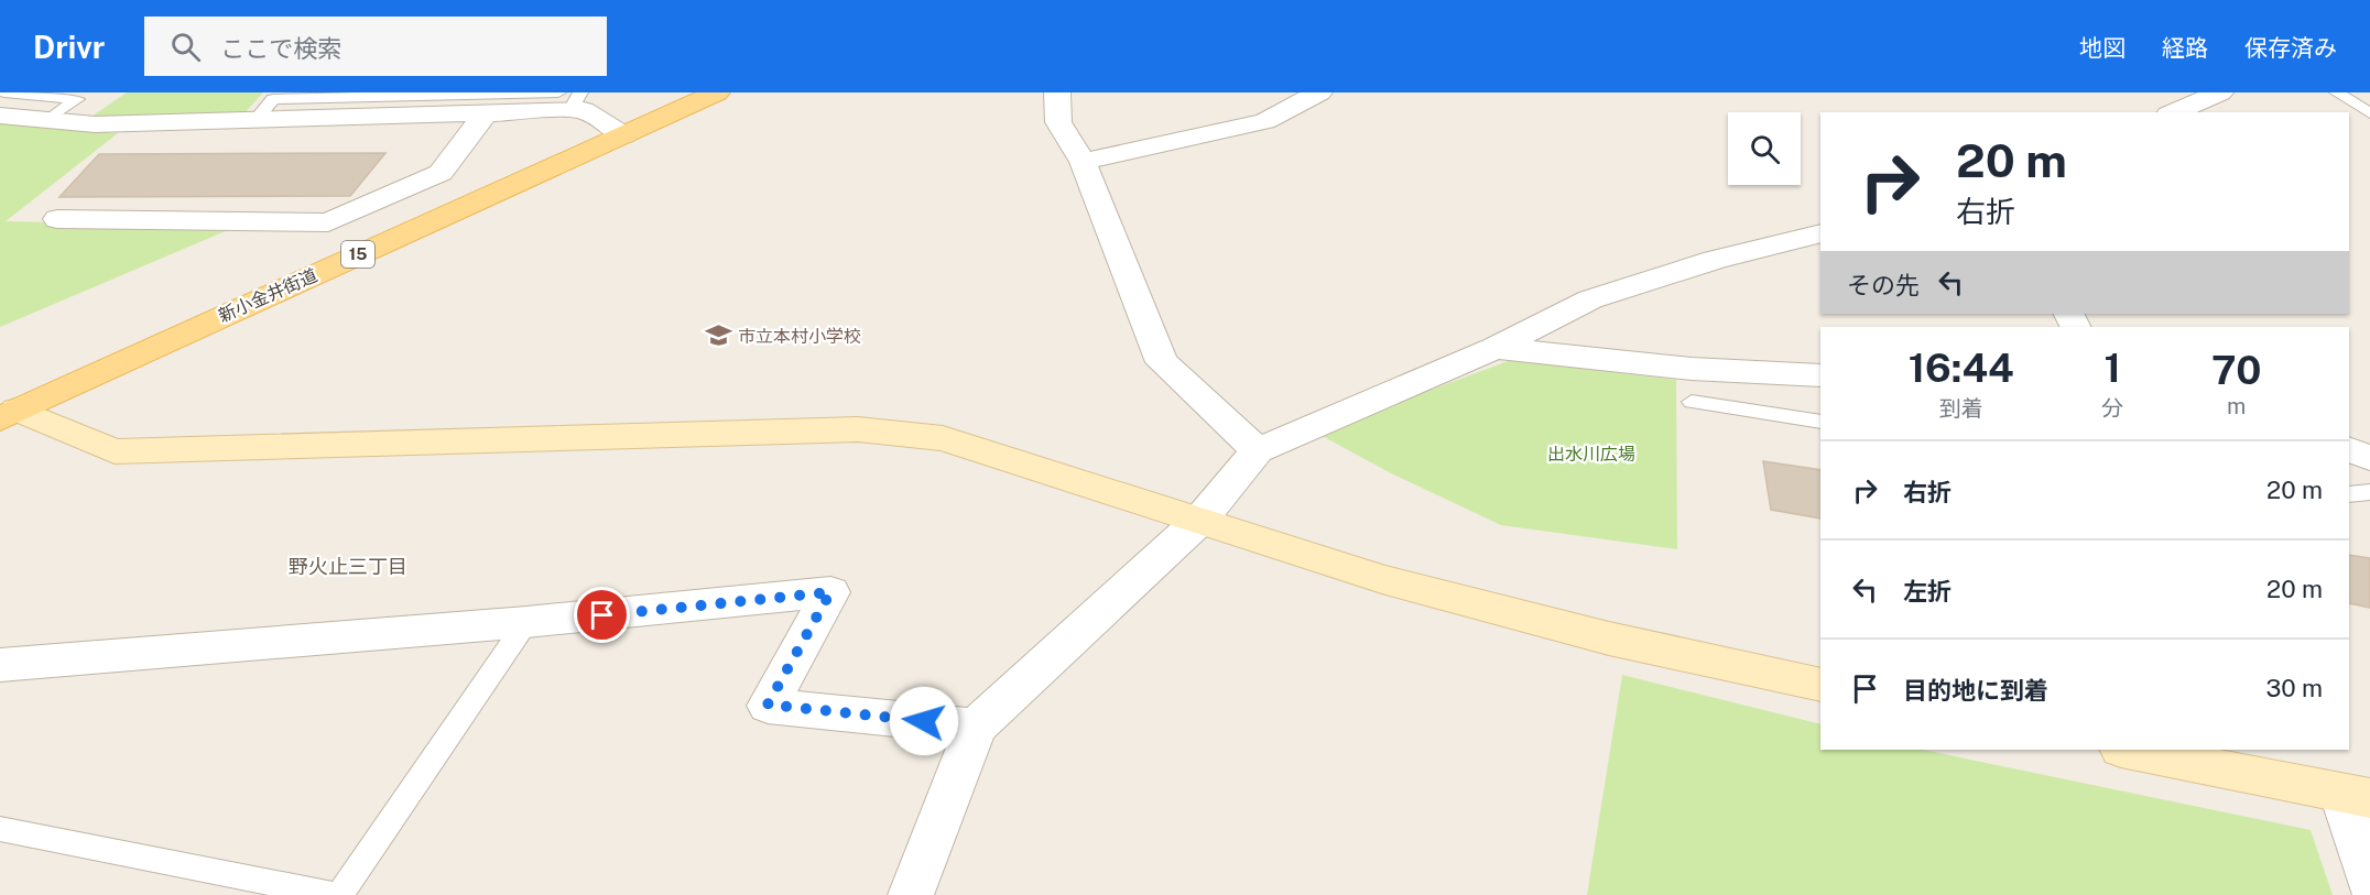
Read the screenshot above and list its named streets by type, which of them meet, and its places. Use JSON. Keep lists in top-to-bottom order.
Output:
{
  "streets": {
    "main road": ["15", "新小金井街道"]
  },
  "districts": ["野火止三丁目"],
  "parks": ["出水川広場"],
  "places": {
    "school or university": ["市立本村小学校"]
  },
  "page": {
    "header": "Drivr",
    "search": "ここで検索",
    "nav": ["地図", "経路", "保存済み"],
    "turn": ["20 m", "右折"],
    "then": "その先",
    "eta": [
      "16:44",
      "到着",
      "1",
      "分",
      "70",
      "m"
    ],
    "list": [
      {
        "name": "右折",
        "value": "20 m"
      },
      {
        "name": "左折",
        "value": "20 m"
      },
      {
        "name": "目的地に到着",
        "value": "30 m"
      }
    ]
  }
}
